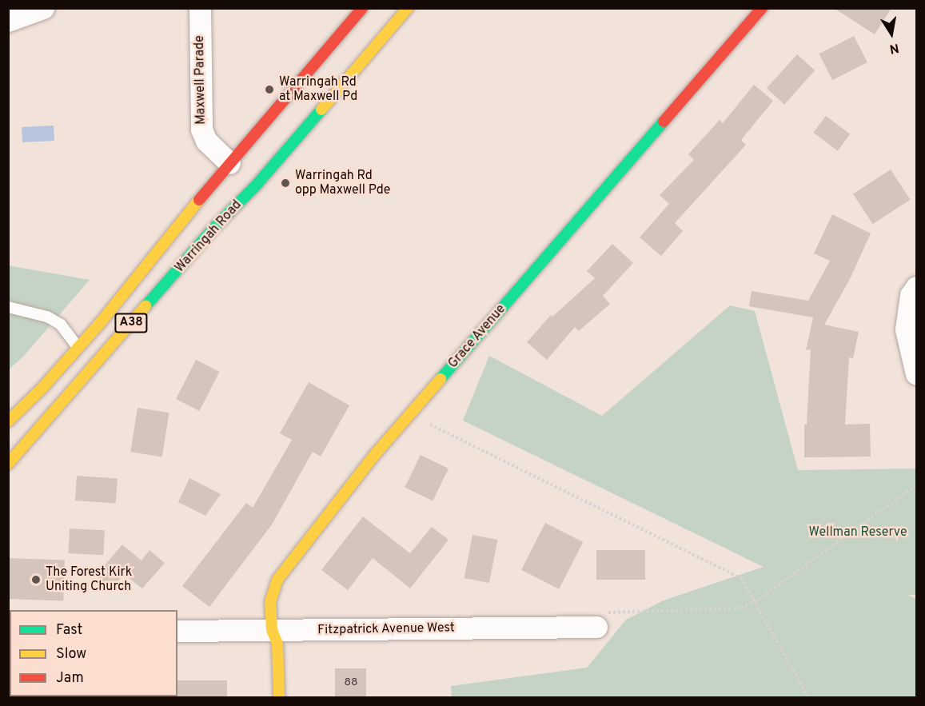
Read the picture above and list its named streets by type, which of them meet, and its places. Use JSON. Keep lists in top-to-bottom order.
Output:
{
  "streets": {
    "main road": ["Warringah Road", "A38", "Grace Avenue"],
    "street": ["Maxwell Parade", "Fitzpatrick Avenue West"]
  },
  "crossings": [
    ["Maxwell Parade", "A38"],
    ["Grace Avenue", "Fitzpatrick Avenue West"]
  ],
  "parks": ["Wellman Reserve"],
  "places": ["Warringah Rd at Maxwell Pd", "Warringah Rd opp Maxwell Pde", "The Forest Kirk Uniting Church"],
  "house_numbers": ["88"],
  "legend": ["Fast", "Slow", "Jam"],
  "north": "bottom"
}
